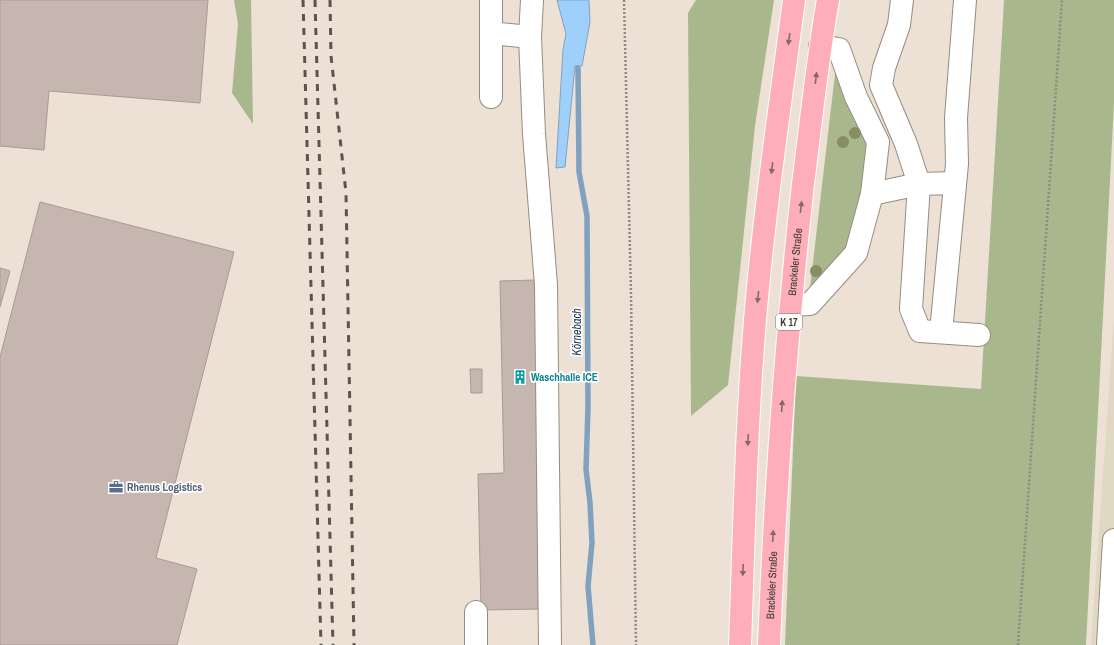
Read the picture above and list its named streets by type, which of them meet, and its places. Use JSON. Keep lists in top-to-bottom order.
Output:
{
  "streets": {
    "highway": ["Brackeler Straße", "K 17"]
  },
  "water": ["Körnebach"],
  "places": {
    "building": ["Waschhalle ICE"],
    "office": ["Rhenus Logistics"]
  }
}
